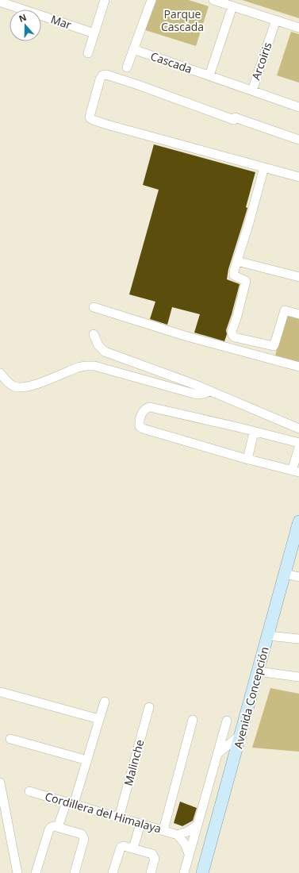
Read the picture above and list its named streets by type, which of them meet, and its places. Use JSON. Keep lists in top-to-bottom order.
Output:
{
  "streets": {
    "main road": ["Avenida Concepción"],
    "street": [
      "Mar",
      "Arcoiris",
      "Cascada",
      "Malinche",
      "Cordillera del Himalaya"
    ]
  },
  "crossings": [
    ["Arcoiris", "Cascada"],
    ["Malinche", "Cordillera del Himalaya"]
  ],
  "parks": ["Parque Cascada"],
  "north": "top"
}
